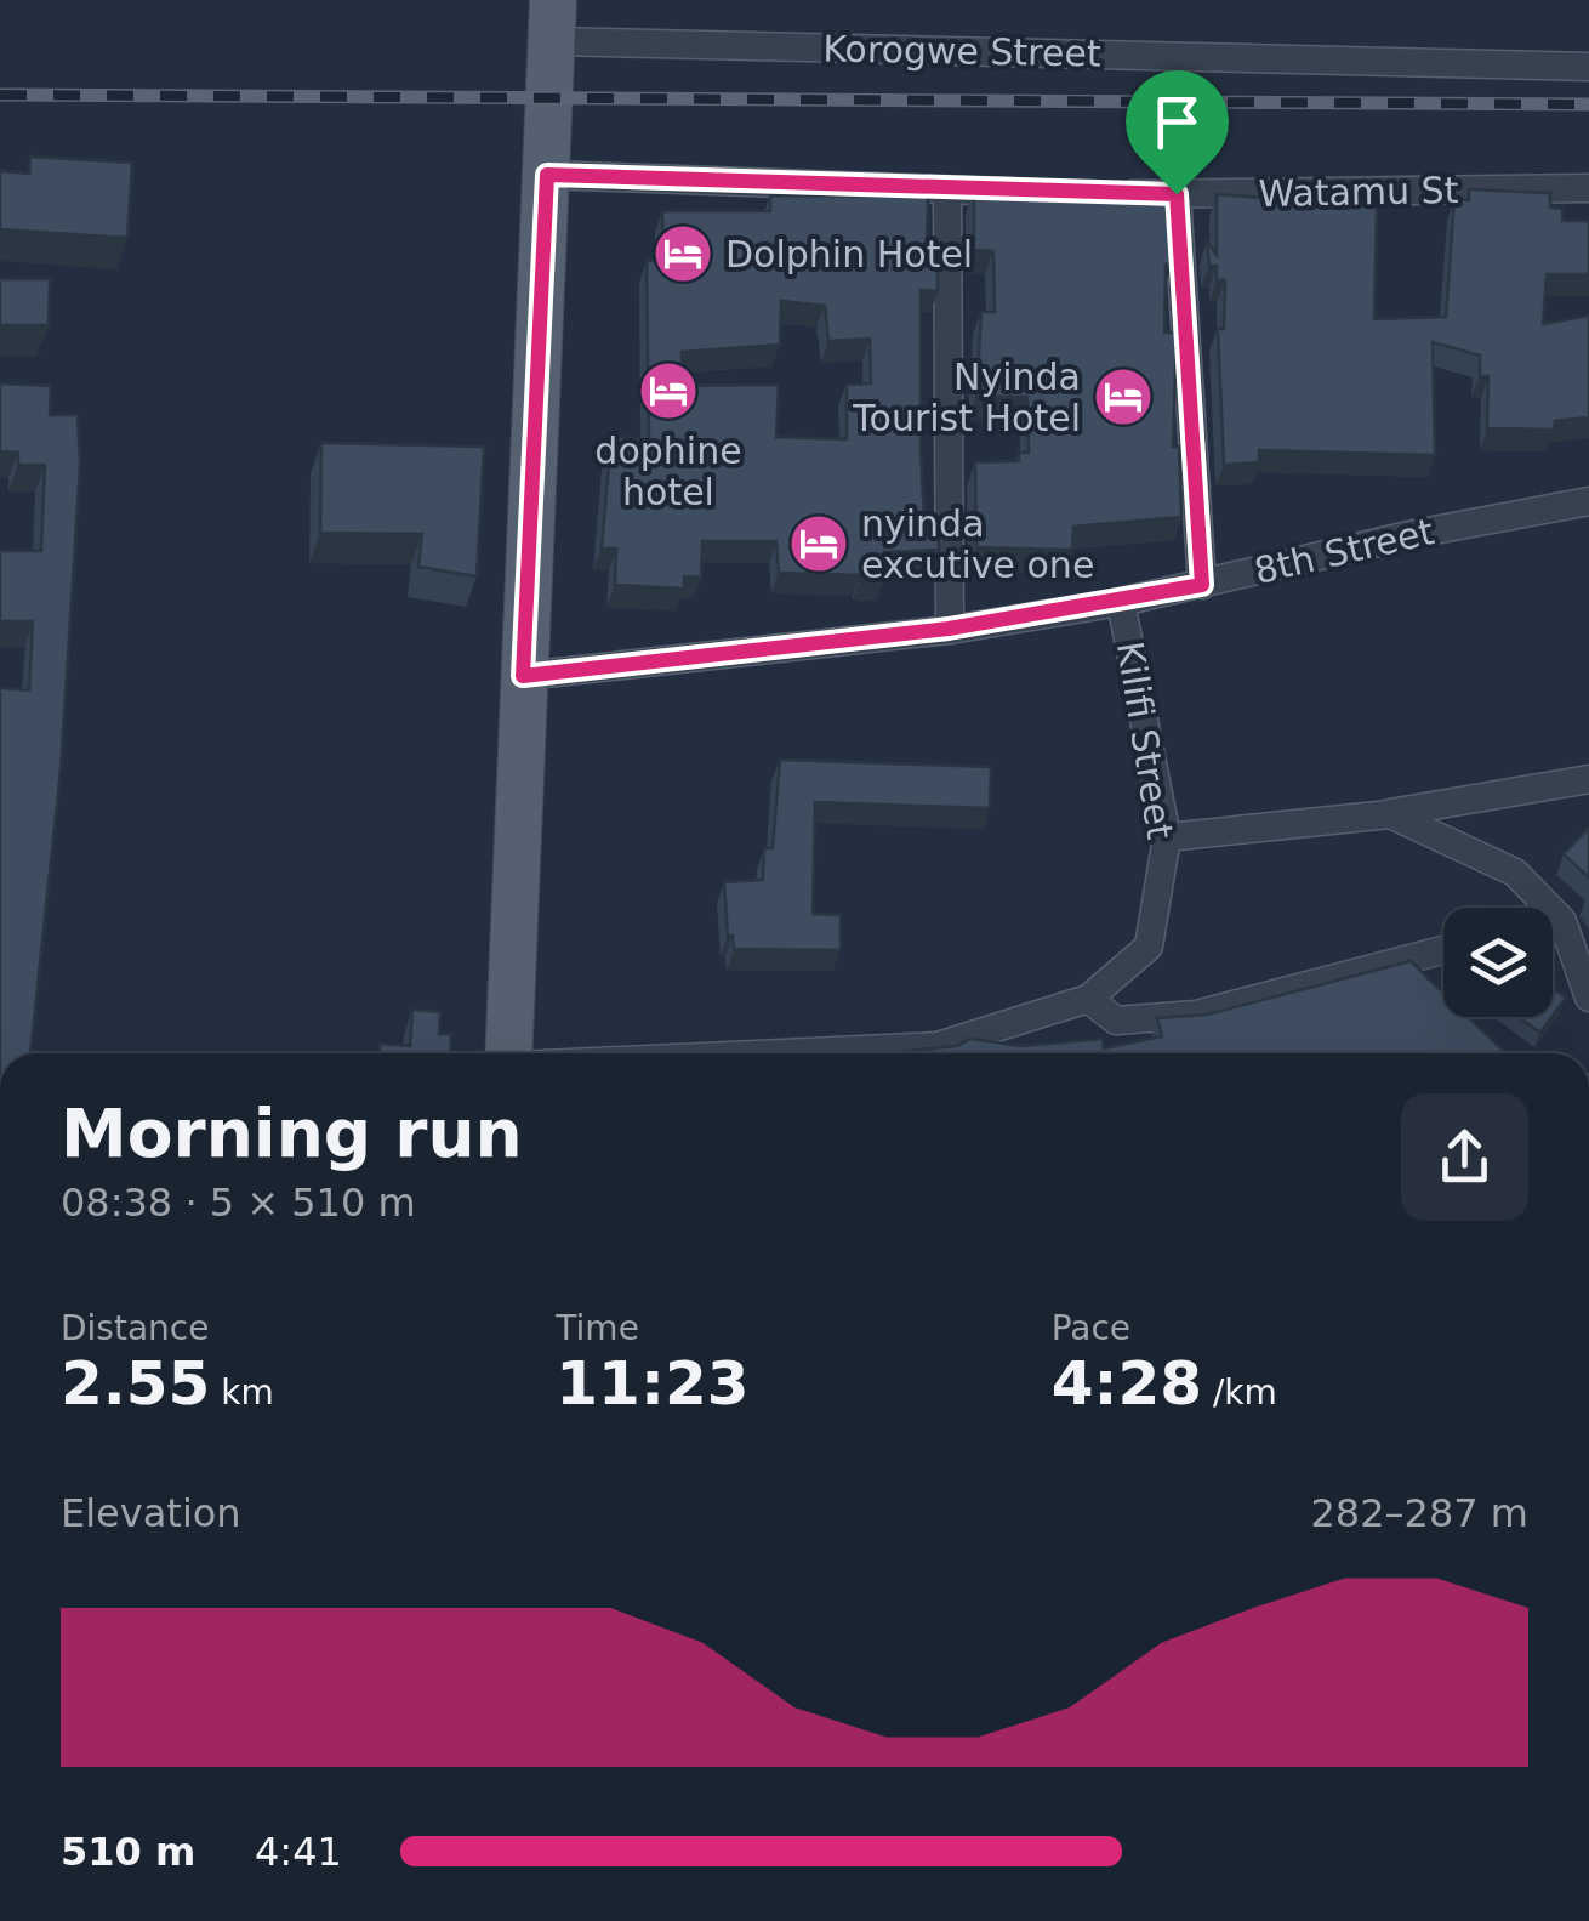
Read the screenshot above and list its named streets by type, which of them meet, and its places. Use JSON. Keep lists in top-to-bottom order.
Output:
{
  "streets": {
    "street": [
      "Korogwe Street",
      "Watamu St",
      "8th Street",
      "Kilifi Street"
    ]
  },
  "crossings": [
    ["8th Street", "Kilifi Street"]
  ],
  "places": {
    "hotel": [
      "Dolphin Hotel",
      "dophine hotel",
      "Nyinda Tourist Hotel",
      "nyinda excutive one"
    ]
  },
  "page": {
    "heading": ["Morning run", "08:38 · 5 × 510 m"],
    "stats": [
      ["Distance", "2.55 km"],
      ["Time", "11:23"],
      ["Pace", "4:28 /km"]
    ],
    "chart": ["Elevation", "282–287 m"],
    "list": [
      {
        "name": "510 m",
        "note": "4:41"
      }
    ]
  }
}
